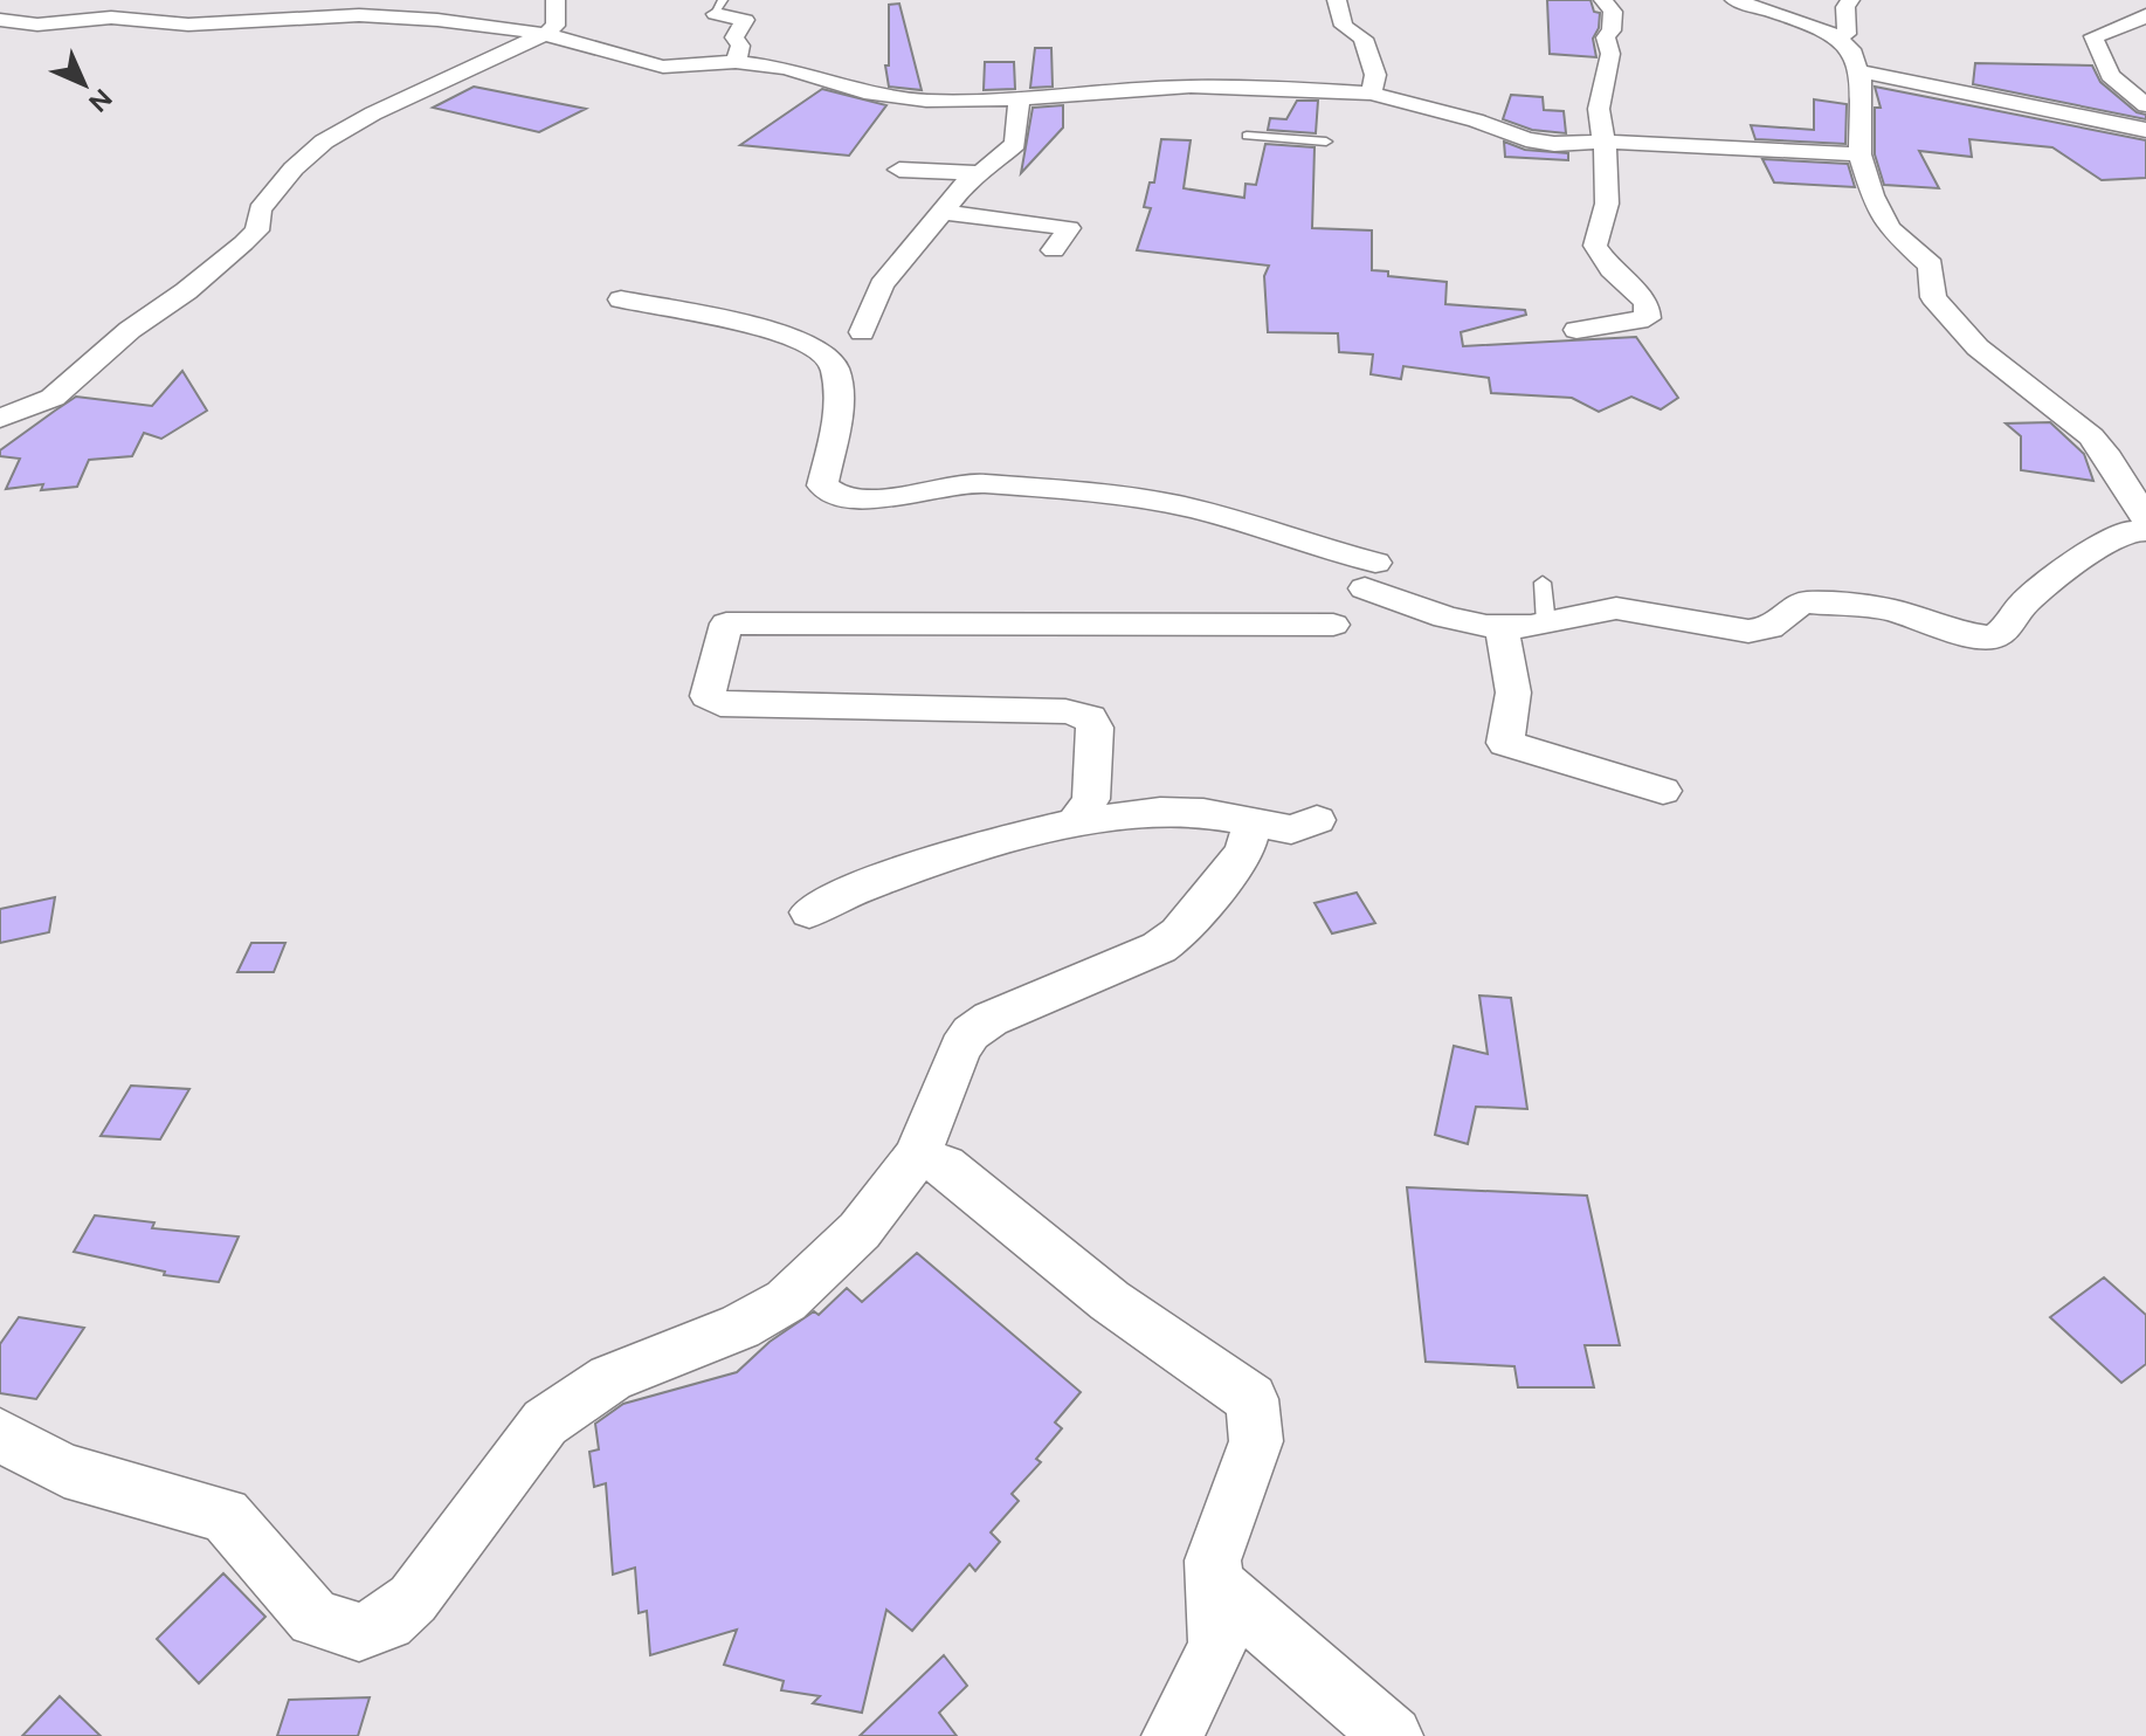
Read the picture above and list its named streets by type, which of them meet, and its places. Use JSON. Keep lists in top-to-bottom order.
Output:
{
  "north": "bottom right"
}
